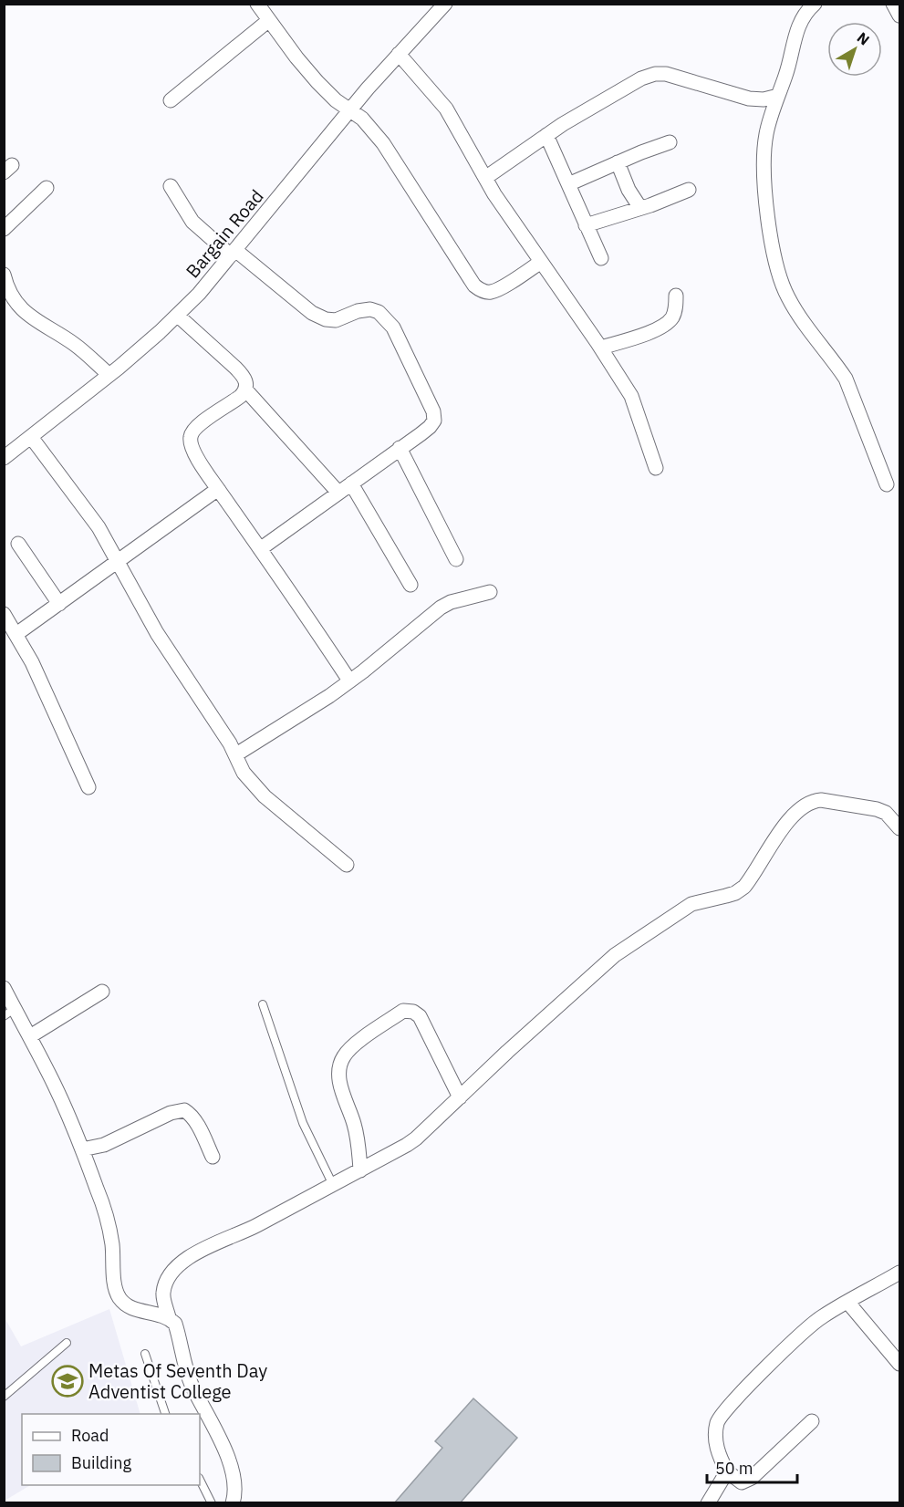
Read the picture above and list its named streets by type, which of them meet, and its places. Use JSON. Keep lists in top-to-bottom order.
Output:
{
  "streets": {
    "street": ["Bargain Road"]
  },
  "places": {
    "school or university": ["Metas Of Seventh Day Adventist College"]
  },
  "legend": ["Road", "Building"],
  "scale_bar": "50 m",
  "north": "top right"
}
